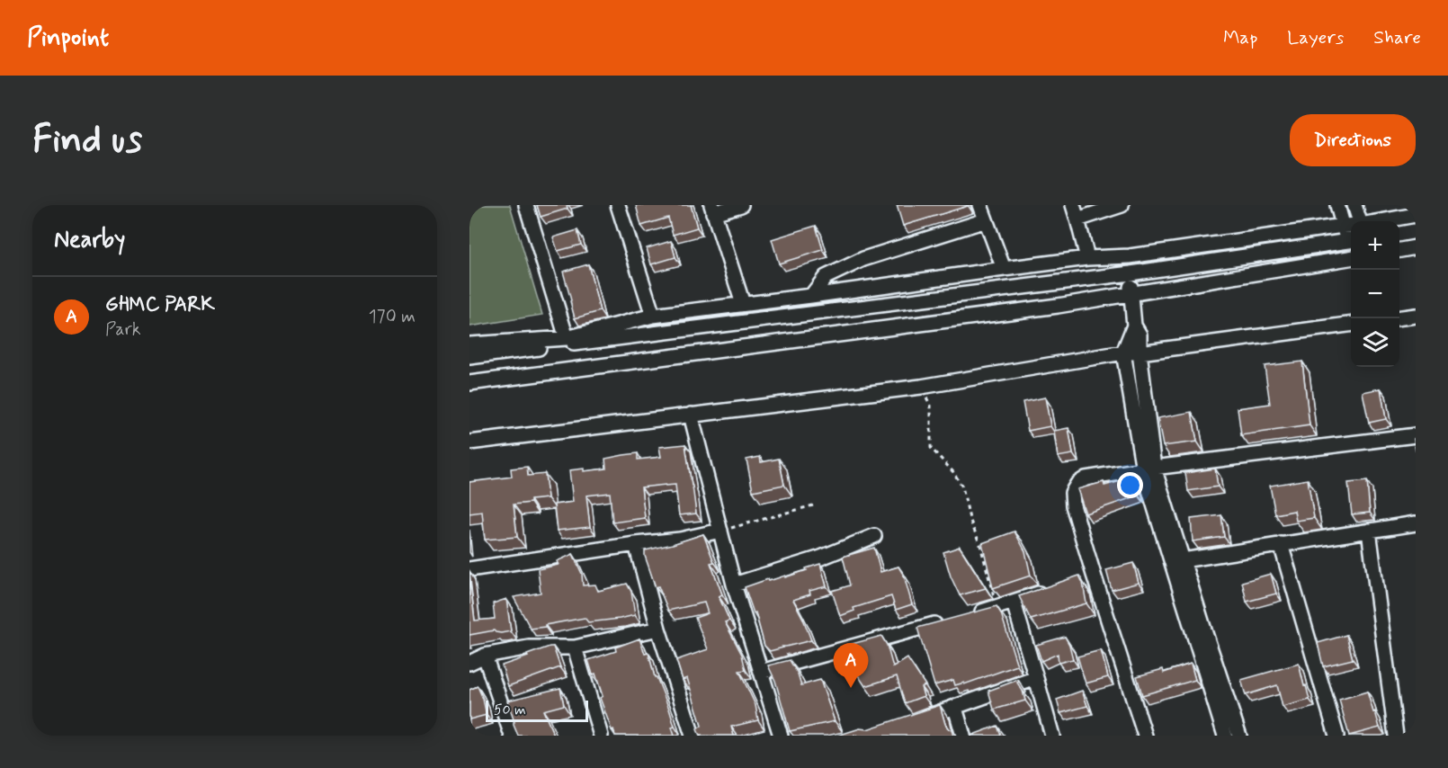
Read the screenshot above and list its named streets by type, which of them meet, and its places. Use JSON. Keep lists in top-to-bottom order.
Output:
{
  "scale_bar": "50 m",
  "page": {
    "header": "Pinpoint",
    "nav": ["Map", "Layers", "Share"],
    "buttons": "Directions",
    "title": "Find us",
    "heading": "Nearby",
    "map_buttons": ["+", "−"],
    "list": [
      {
        "mark": "A",
        "name": "GHMC PARK",
        "note": "Park",
        "value": "170 m"
      }
    ],
    "pins": "A",
    "scale": "50 m"
  }
}
